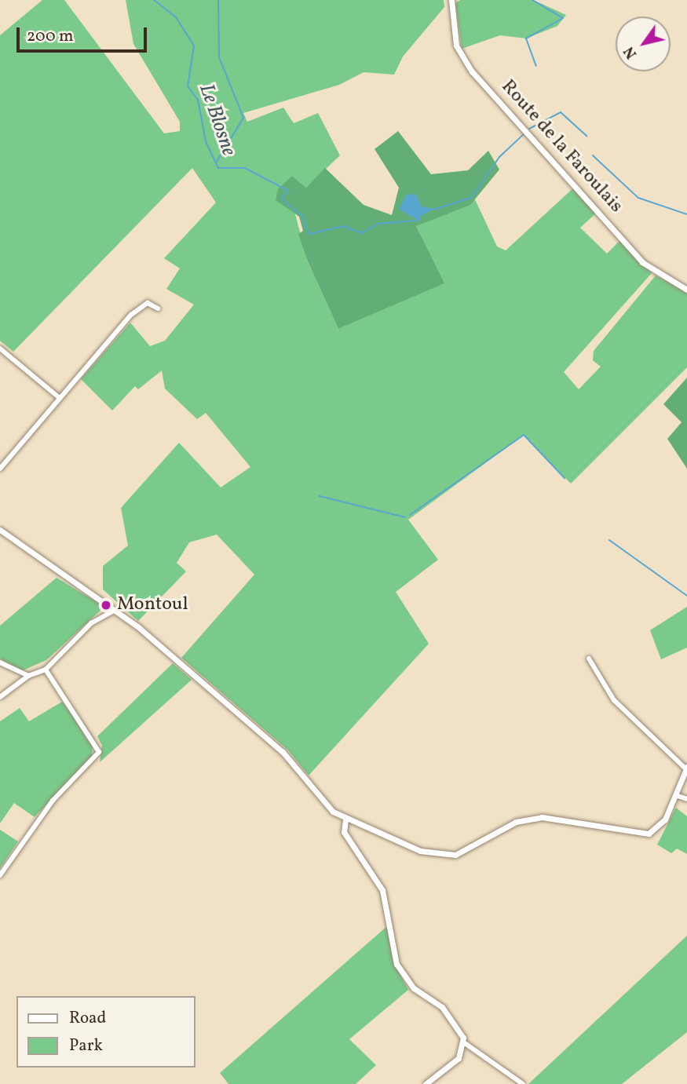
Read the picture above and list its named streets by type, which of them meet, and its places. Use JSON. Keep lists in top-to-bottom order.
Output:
{
  "streets": {
    "street": ["Route de la Faroulais"]
  },
  "water": ["Le Blosne"],
  "places": ["Montoul"],
  "legend": ["Road", "Park"],
  "scale_bar": "200 m",
  "north": "bottom left"
}
